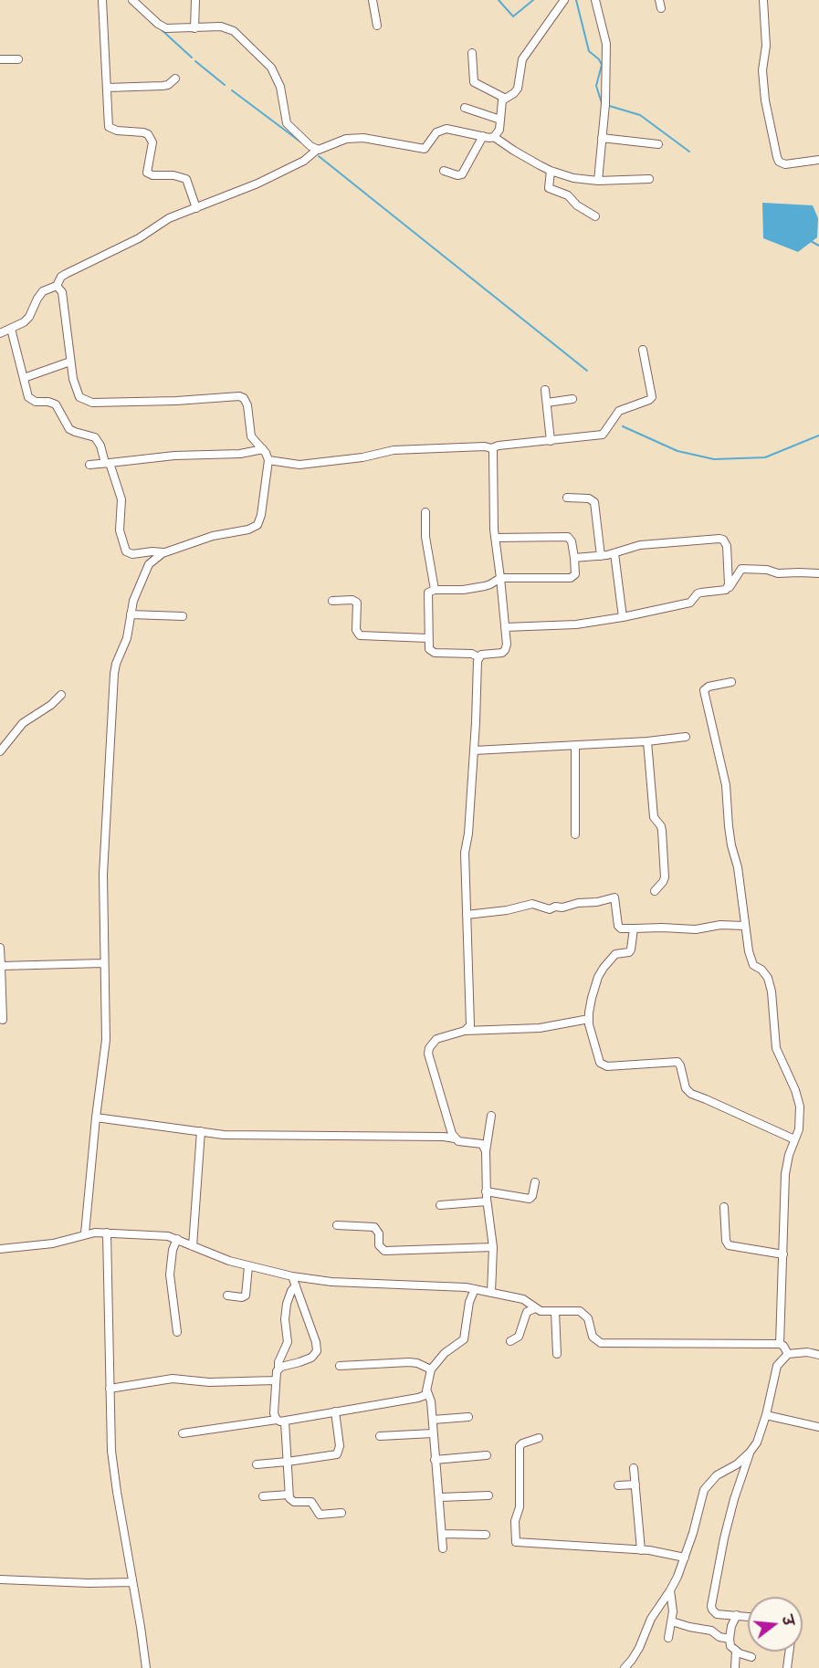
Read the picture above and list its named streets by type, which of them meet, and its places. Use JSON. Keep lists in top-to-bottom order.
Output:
{
  "north": "right"
}
